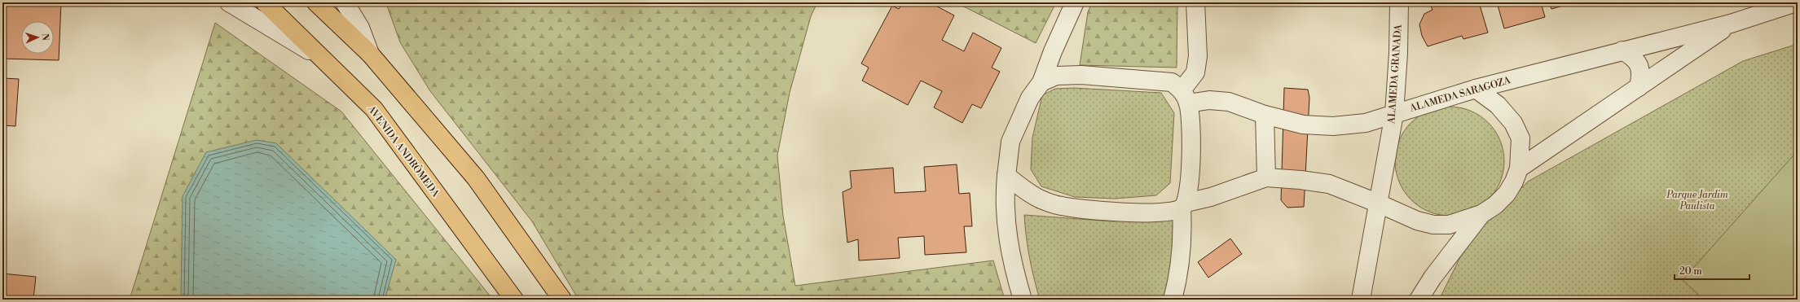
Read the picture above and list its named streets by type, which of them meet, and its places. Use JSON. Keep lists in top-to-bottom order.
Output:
{
  "streets": {
    "main road": ["AVENIDA ANDRÔMEDA"],
    "street": ["ALAMEDA GRANADA", "ALAMEDA SARAGOZA"]
  },
  "crossings": [
    ["ALAMEDA GRANADA", "ALAMEDA SARAGOZA"]
  ],
  "parks": ["Parque Jardim Paulista"],
  "scale_bar": "20 m",
  "north": "right"
}
